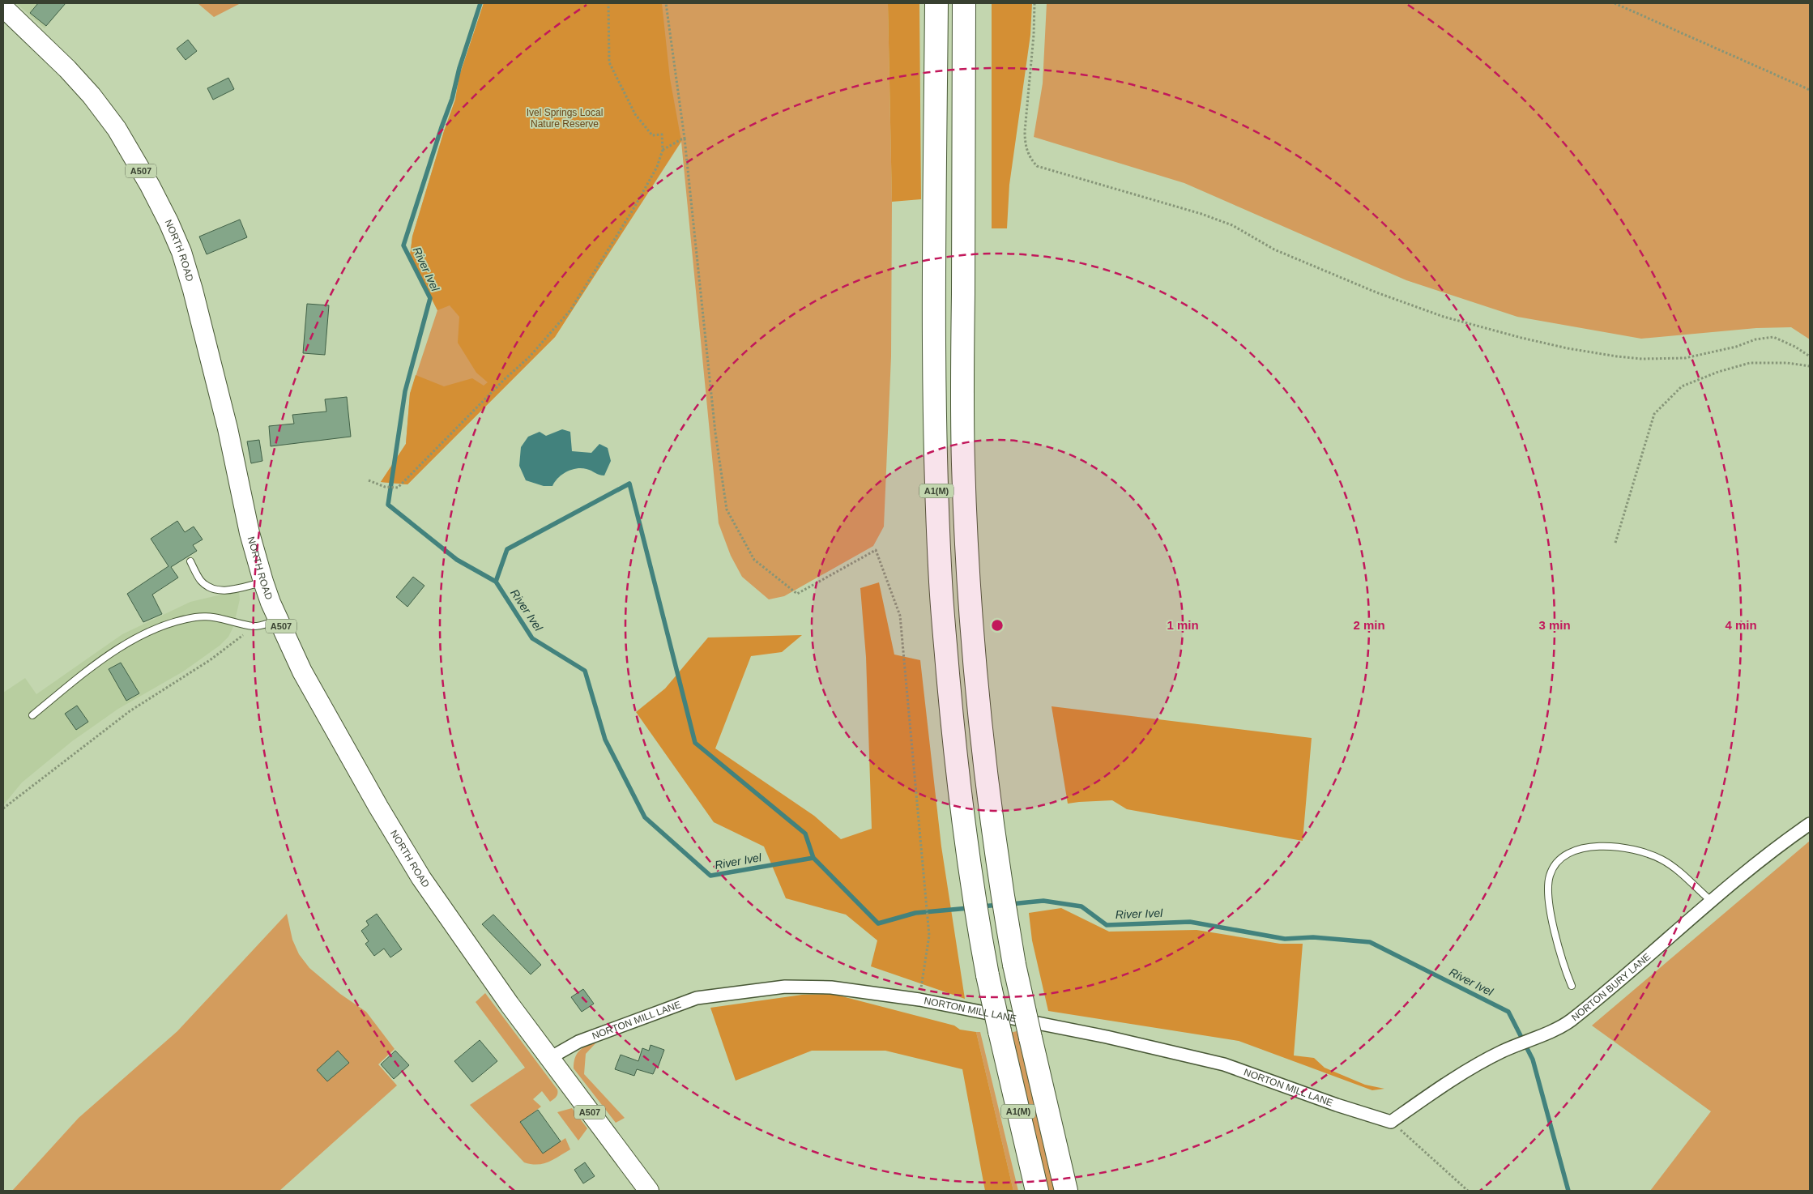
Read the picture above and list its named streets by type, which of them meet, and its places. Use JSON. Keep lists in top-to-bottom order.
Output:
{
  "streets": {
    "highway": ["A1(M)"],
    "main road": ["A507", "NORTH ROAD"],
    "street": ["NORTON BURY LANE", "NORTON MILL LANE"]
  },
  "crossings": [
    ["NORTH ROAD", "NORTON MILL LANE"],
    ["NORTON BURY LANE", "NORTON MILL LANE"]
  ],
  "water": ["River Ivel"],
  "parks": ["Ivel Springs Local Nature Reserve"],
  "rings": [
    "1 min",
    "2 min",
    "3 min",
    "4 min"
  ]
}
